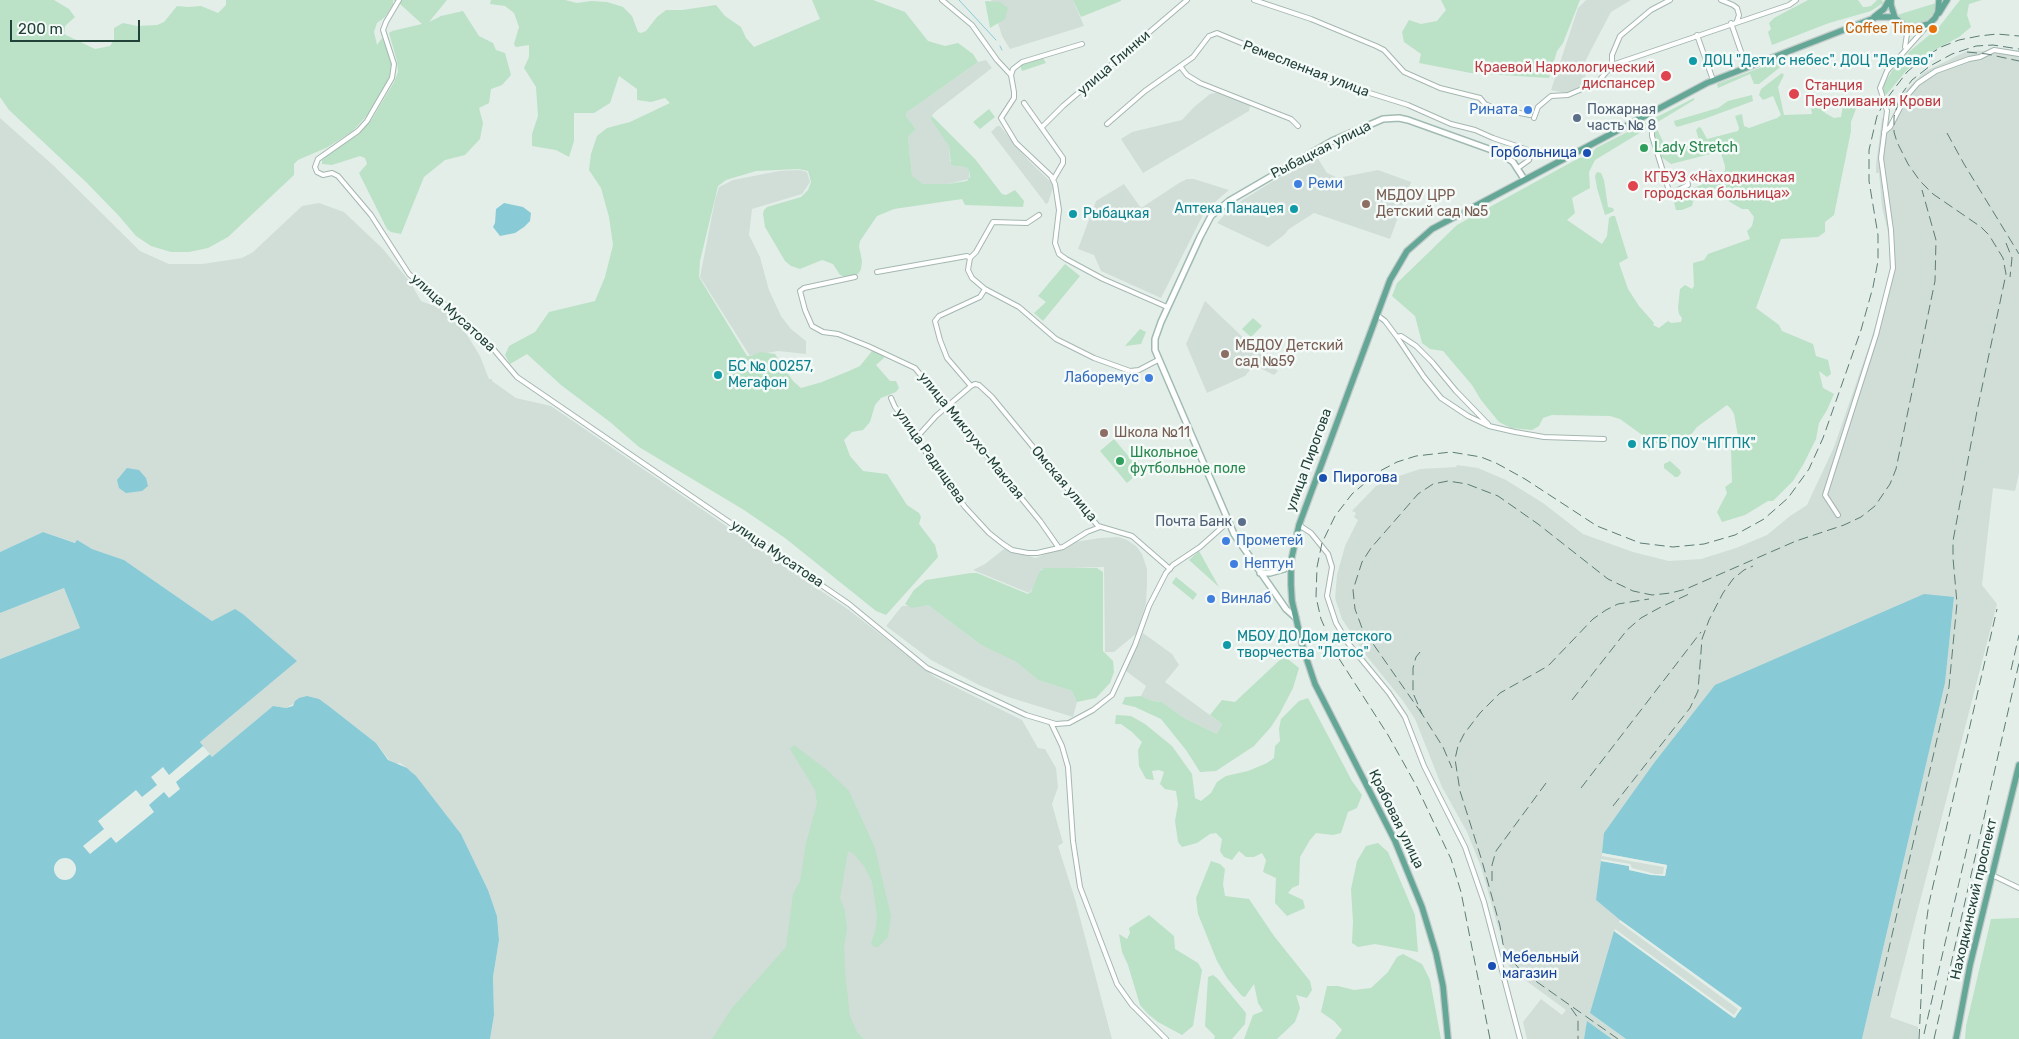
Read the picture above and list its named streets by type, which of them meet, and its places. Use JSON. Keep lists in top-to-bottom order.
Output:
{
  "streets": {
    "main road": [
      "Рыбацкая улица",
      "улица Пирогова",
      "Крабовая улица",
      "Находкинский проспект"
    ],
    "street": [
      "улица Глинки",
      "Ремесленная улица",
      "улица Мусатова",
      "улица Миклухо-Маклая",
      "улица Радищева",
      "Омская улица"
    ]
  },
  "crossings": [
    ["Ремесленная улица", "Рыбацкая улица"],
    ["Рыбацкая улица", "улица Мусатова"],
    ["Рыбацкая улица", "улица Пирогова"],
    ["Рыбацкая улица", "Крабовая улица"],
    ["улица Мусатова", "Омская улица"],
    ["улица Миклухо-Маклая", "улица Радищева"],
    ["улица Радищева", "Омская улица"],
    ["улица Пирогова", "Крабовая улица"]
  ],
  "places": [
    "Coffee Time",
    "ДОЦ \"Дети с небес\", ДОЦ \"Дерево\"",
    "Краевой Наркологический диспансер",
    "Станция Переливания Крови",
    "Рината",
    "Пожарная часть № 8",
    "Lady Stretch",
    "Горбольница",
    "Реми",
    "КГБУЗ «Находкинская городская больница»",
    "МБДОУ ЦРР Детский сад №5",
    "Аптека Панацея",
    "Рыбацкая",
    "МБДОУ Детский сад №59",
    "БС № 00257, Мегафон",
    "Лаборемус",
    "Школа №11",
    "КГБ ПОУ \"НГГПК\"",
    "Школьное футбольное поле",
    "Пирогова",
    "Почта Банк",
    "Прометей",
    "Нептун",
    "Винлаб",
    "МБОУ ДО Дом детского творчества \"Лотос\"",
    "Мебельный магазин"
  ],
  "scale_bar": "200 m"
}
